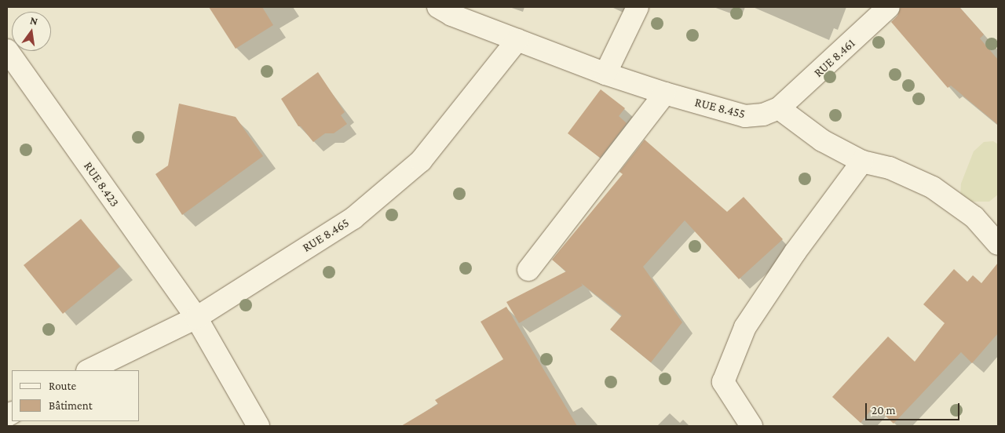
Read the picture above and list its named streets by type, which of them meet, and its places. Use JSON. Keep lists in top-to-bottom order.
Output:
{
  "streets": {
    "street": [
      "RUE 8.461",
      "RUE 8.455",
      "RUE 8.423",
      "RUE 8.465"
    ]
  },
  "crossings": [
    ["RUE 8.461", "RUE 8.455"],
    ["RUE 8.455", "RUE 8.465"],
    ["RUE 8.423", "RUE 8.465"]
  ],
  "legend": ["Route", "Bâtiment"],
  "scale_bar": "20 m",
  "north": "top"
}
